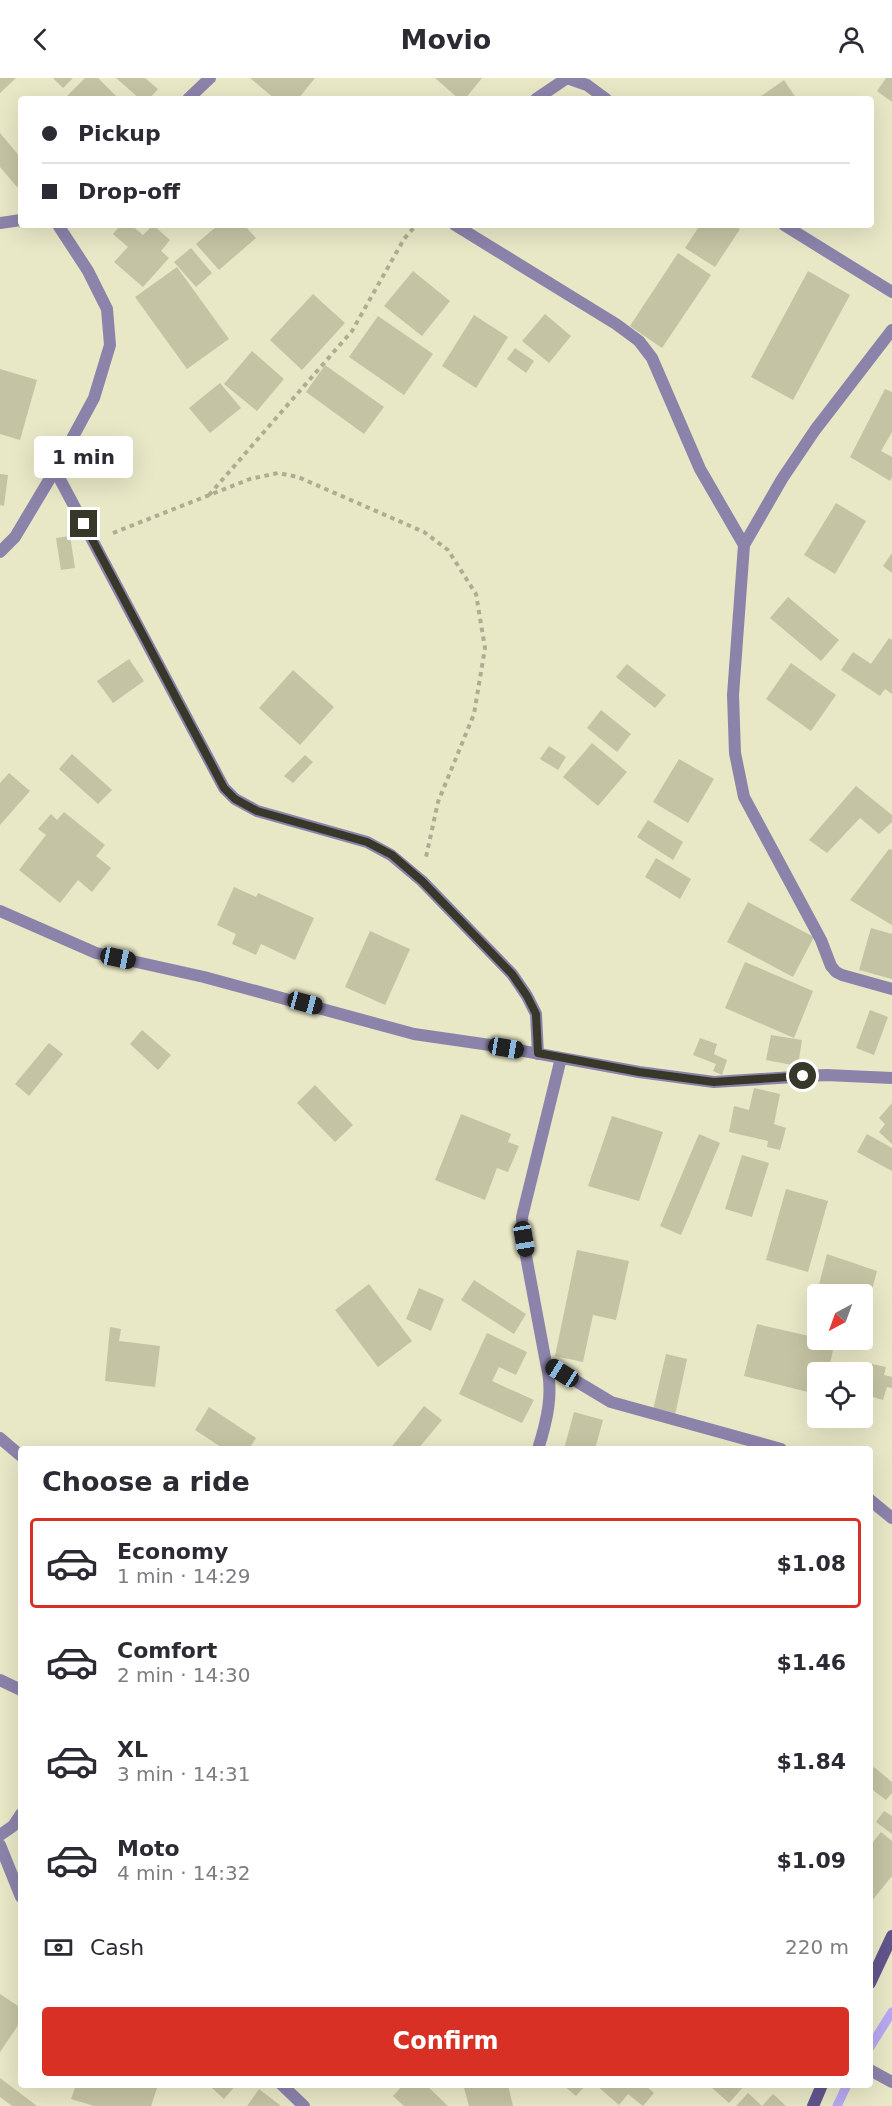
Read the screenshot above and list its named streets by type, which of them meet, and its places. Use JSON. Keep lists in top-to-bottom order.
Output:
{
  "north": "bottom left",
  "page": {
    "header": "Movio",
    "banner": ["Pickup", "Drop-off"],
    "bubble": "1 min",
    "heading": "Choose a ride",
    "list": [
      {
        "name": "Economy",
        "note": "1 min · 14:29",
        "value": "$1.08"
      },
      {
        "name": "Comfort",
        "note": "2 min · 14:30",
        "value": "$1.46"
      },
      {
        "name": "XL",
        "note": "3 min · 14:31",
        "value": "$1.84"
      },
      {
        "name": "Moto",
        "note": "4 min · 14:32",
        "value": "$1.09"
      }
    ],
    "pay": ["Cash", "220 m"],
    "buttons": "Confirm"
  }
}
